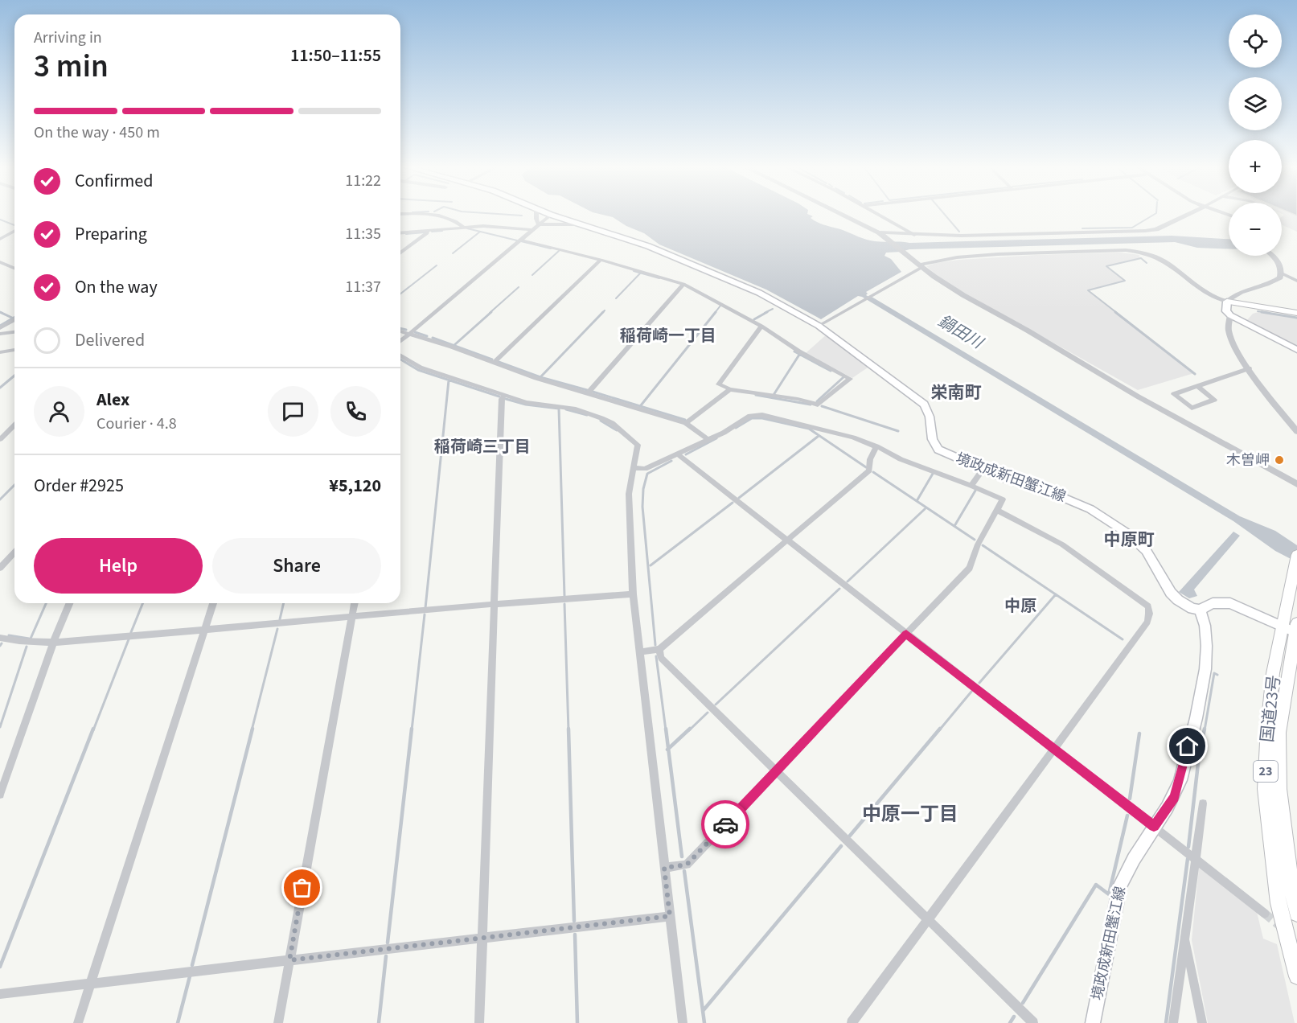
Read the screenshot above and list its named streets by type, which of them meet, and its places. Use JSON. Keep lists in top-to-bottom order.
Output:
{
  "streets": {
    "highway": ["国道23号", "23"],
    "main road": ["境政成新田蟹江線"]
  },
  "districts": [
    "稲荷崎一丁目",
    "栄南町",
    "稲荷崎三丁目",
    "中原町",
    "中原",
    "中原一丁目"
  ],
  "water": ["鍋田川"],
  "places": ["木曽岬"],
  "page": {
    "map_buttons": ["+", "−"],
    "heading": ["3 min", "Arriving in", "11:50–11:55"],
    "panel": [
      "Alex",
      "Courier · 4.8",
      "Order #2925",
      "¥5,120"
    ],
    "bar": "On the way · 450 m",
    "list": [
      ["Confirmed", "11:22"],
      ["Preparing", "11:35"],
      ["On the way", "11:37"],
      "Delivered"
    ],
    "buttons": ["Help", "Share"]
  }
}
